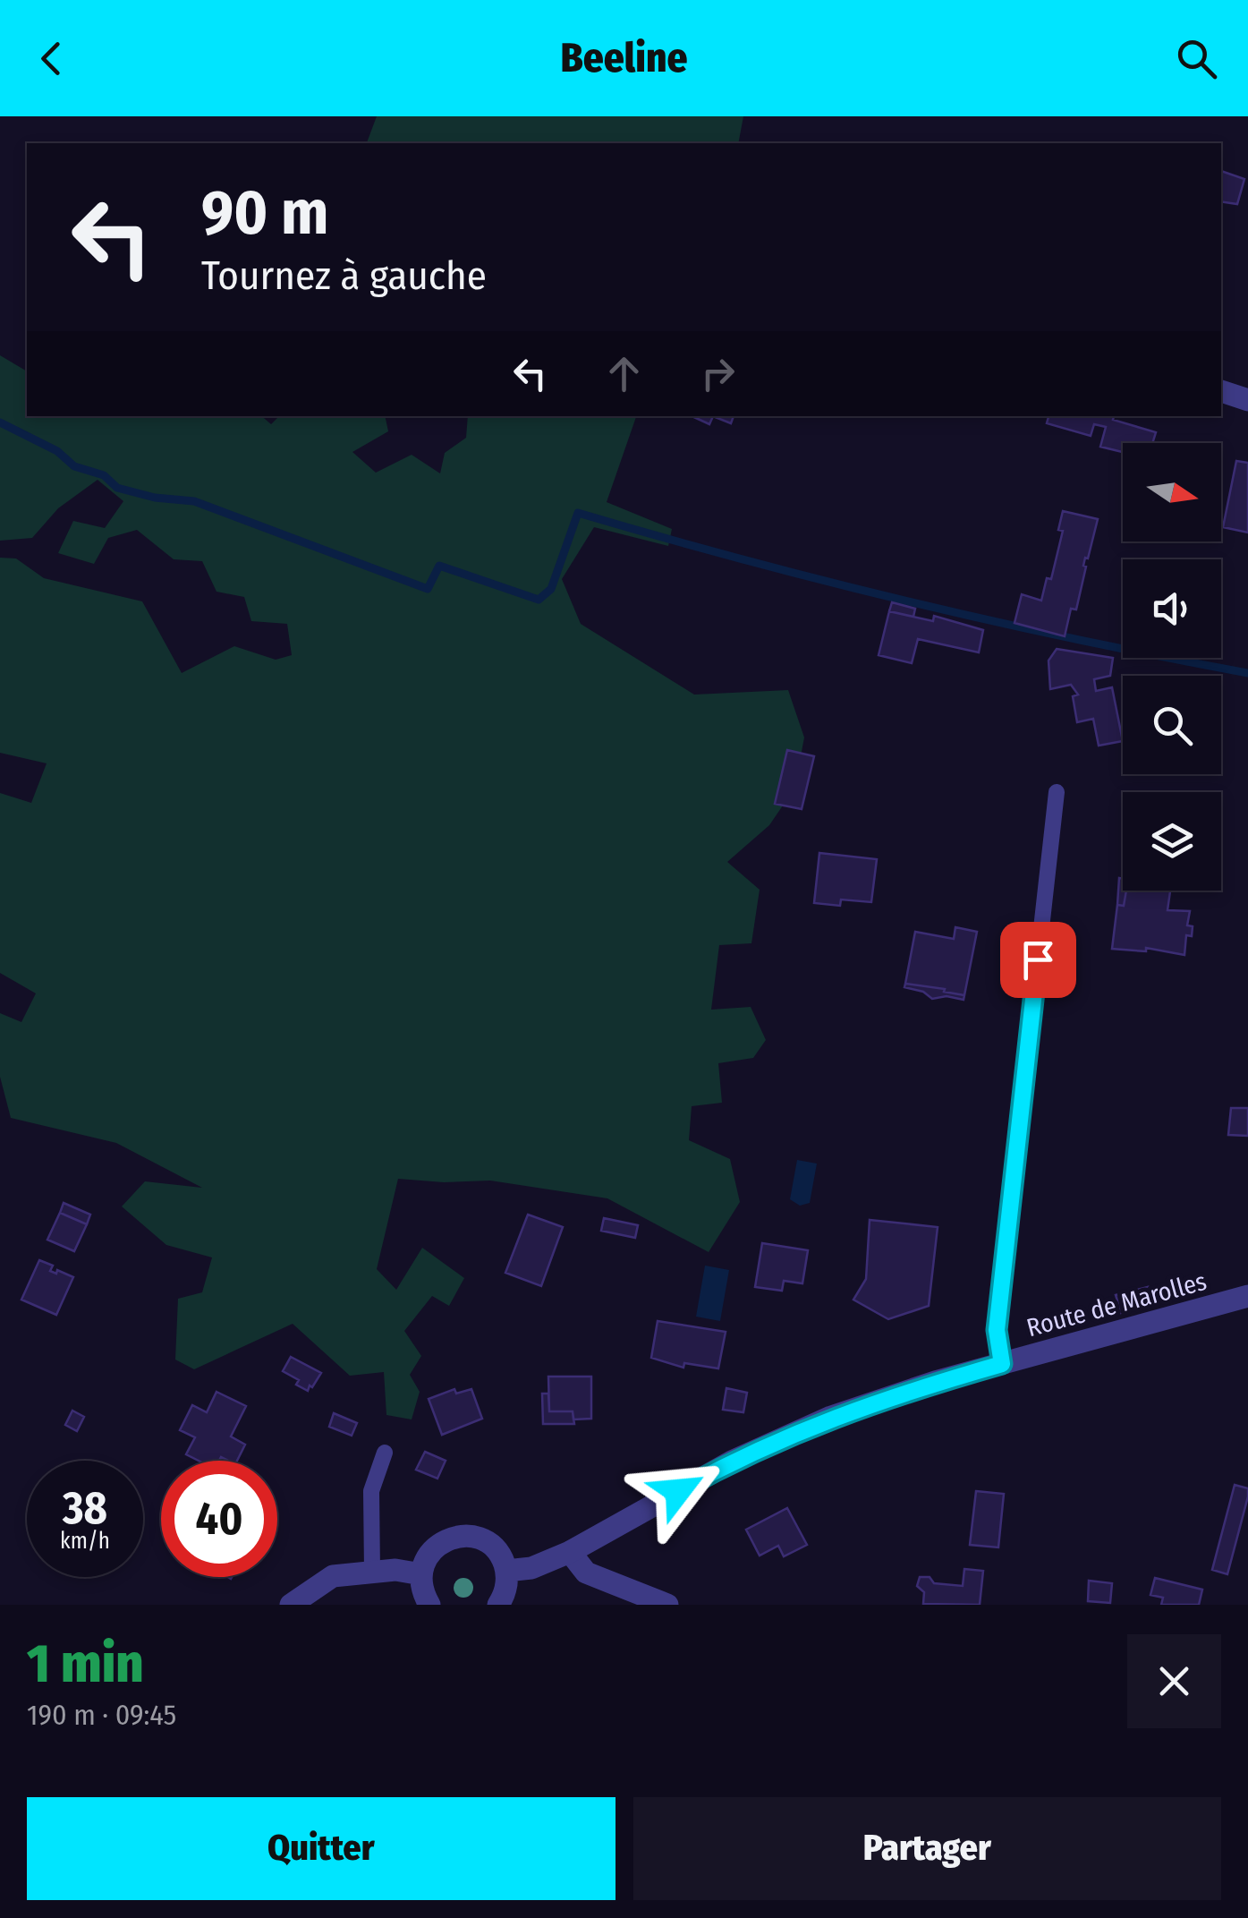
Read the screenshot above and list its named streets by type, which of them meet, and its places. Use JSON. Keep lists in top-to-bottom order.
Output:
{
  "streets": {
    "street": ["Route de Marolles"]
  },
  "north": "right",
  "page": {
    "header": "Beeline",
    "turn": ["90 m", "Tournez à gauche"],
    "speed": "38 km/h",
    "limit": "40",
    "heading": ["1 min", "190 m · 09:45"],
    "buttons": ["Quitter", "Partager"]
  }
}
